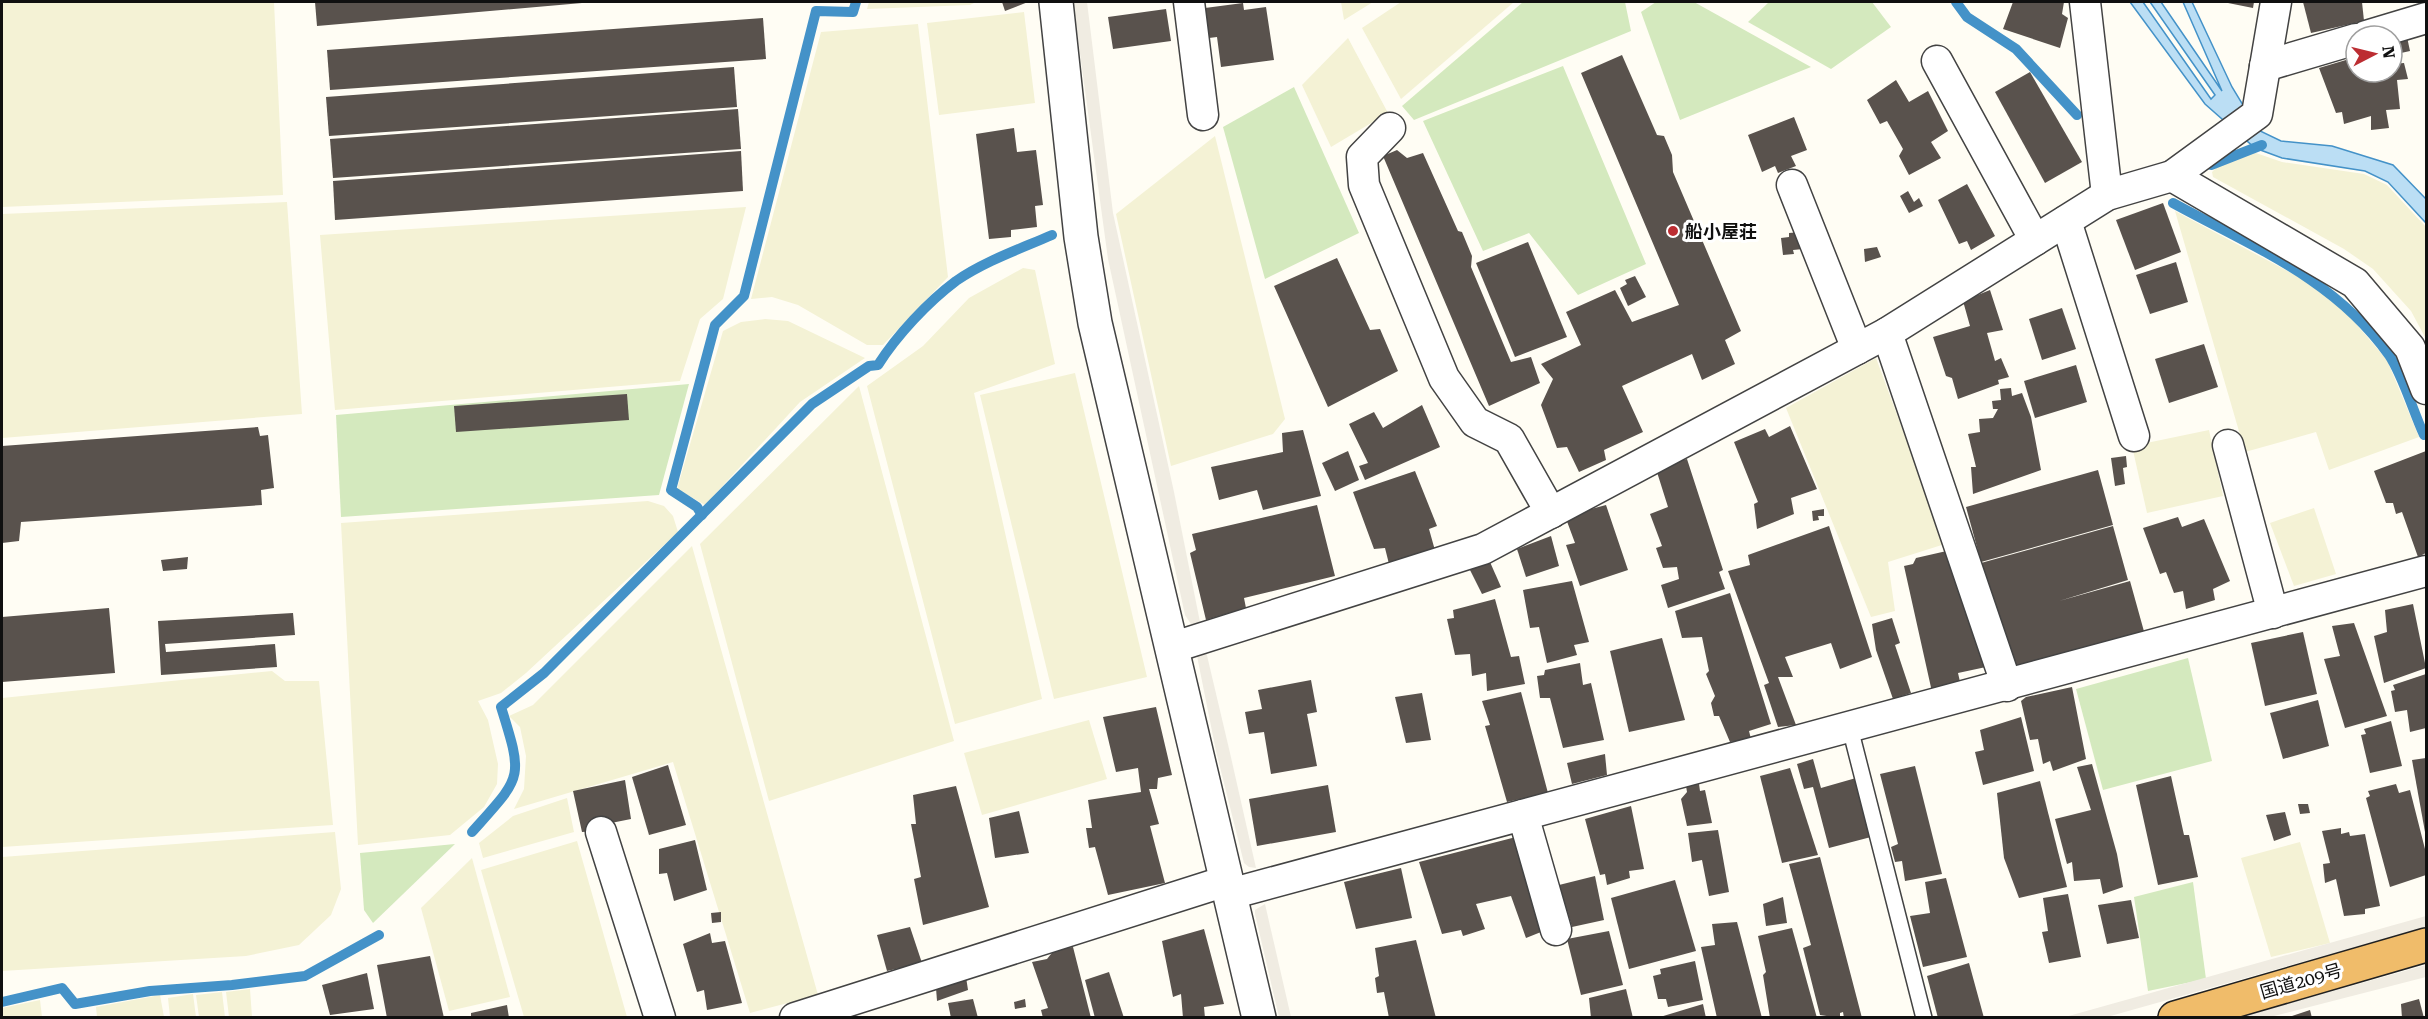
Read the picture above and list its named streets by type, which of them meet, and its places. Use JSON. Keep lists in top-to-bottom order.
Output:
{
  "streets": {
    "highway": ["国道209号"]
  },
  "places": ["船小屋荘"],
  "north": "right"
}
